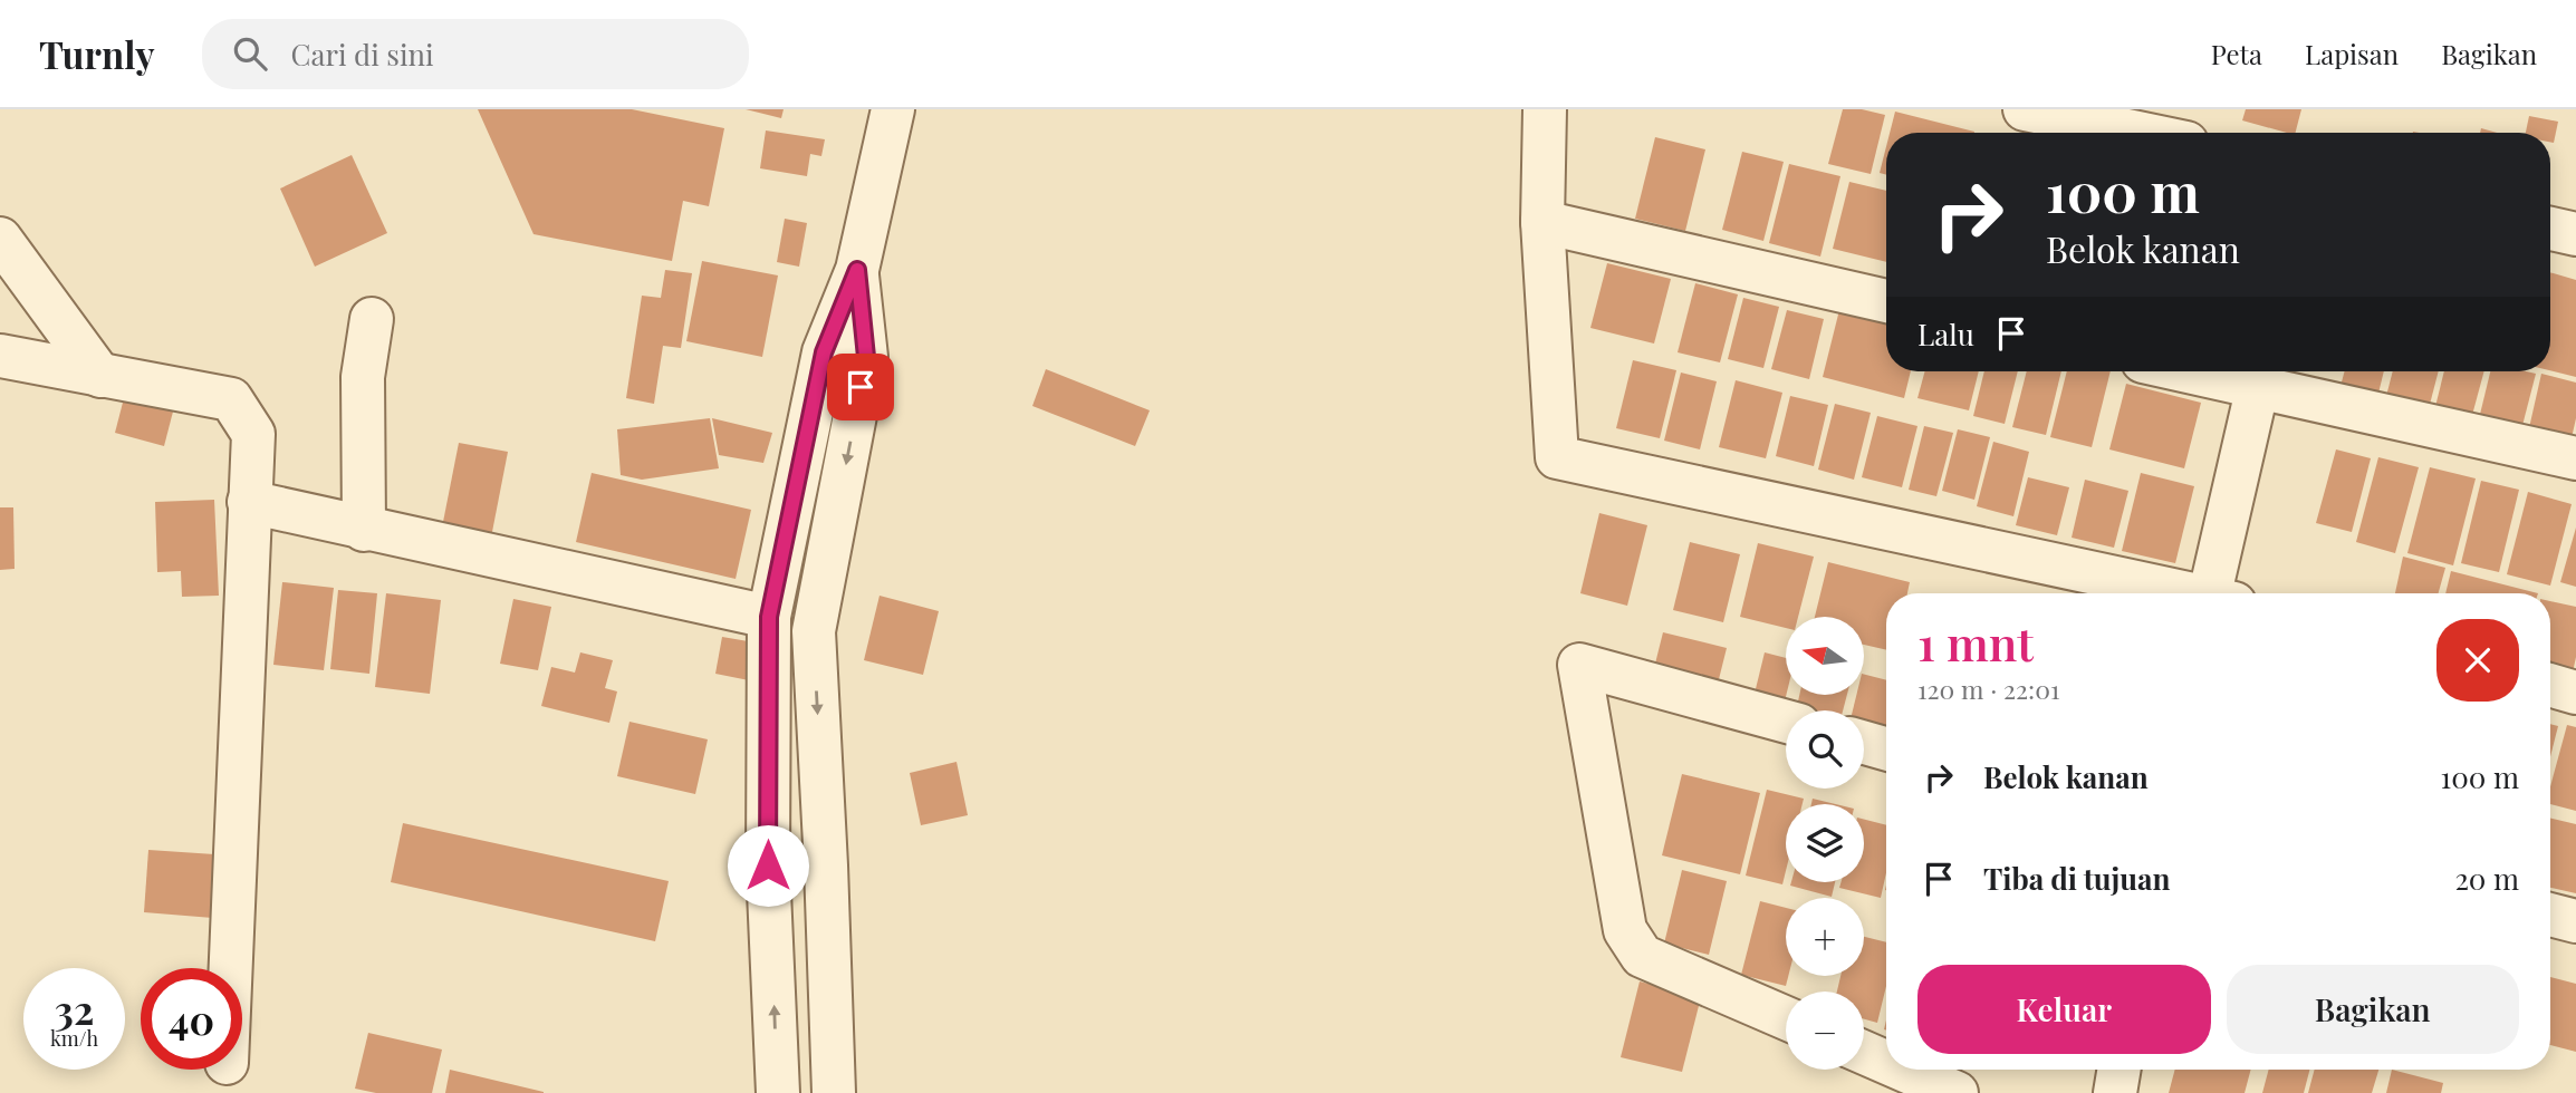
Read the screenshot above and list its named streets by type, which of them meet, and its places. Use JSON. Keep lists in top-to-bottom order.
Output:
{
  "north": "left",
  "page": {
    "header": "Turnly",
    "search": "Cari di sini",
    "nav": ["Peta", "Lapisan", "Bagikan"],
    "turn": ["100 m", "Belok kanan"],
    "then": "Lalu",
    "heading": ["1 mnt", "120 m · 22:01"],
    "map_buttons": ["+", "−"],
    "list": [
      {
        "name": "Belok kanan",
        "value": "100 m"
      },
      {
        "name": "Tiba di tujuan",
        "value": "20 m"
      }
    ],
    "buttons": ["Keluar", "Bagikan"],
    "speed": "32 km/h",
    "limit": "40"
  }
}
